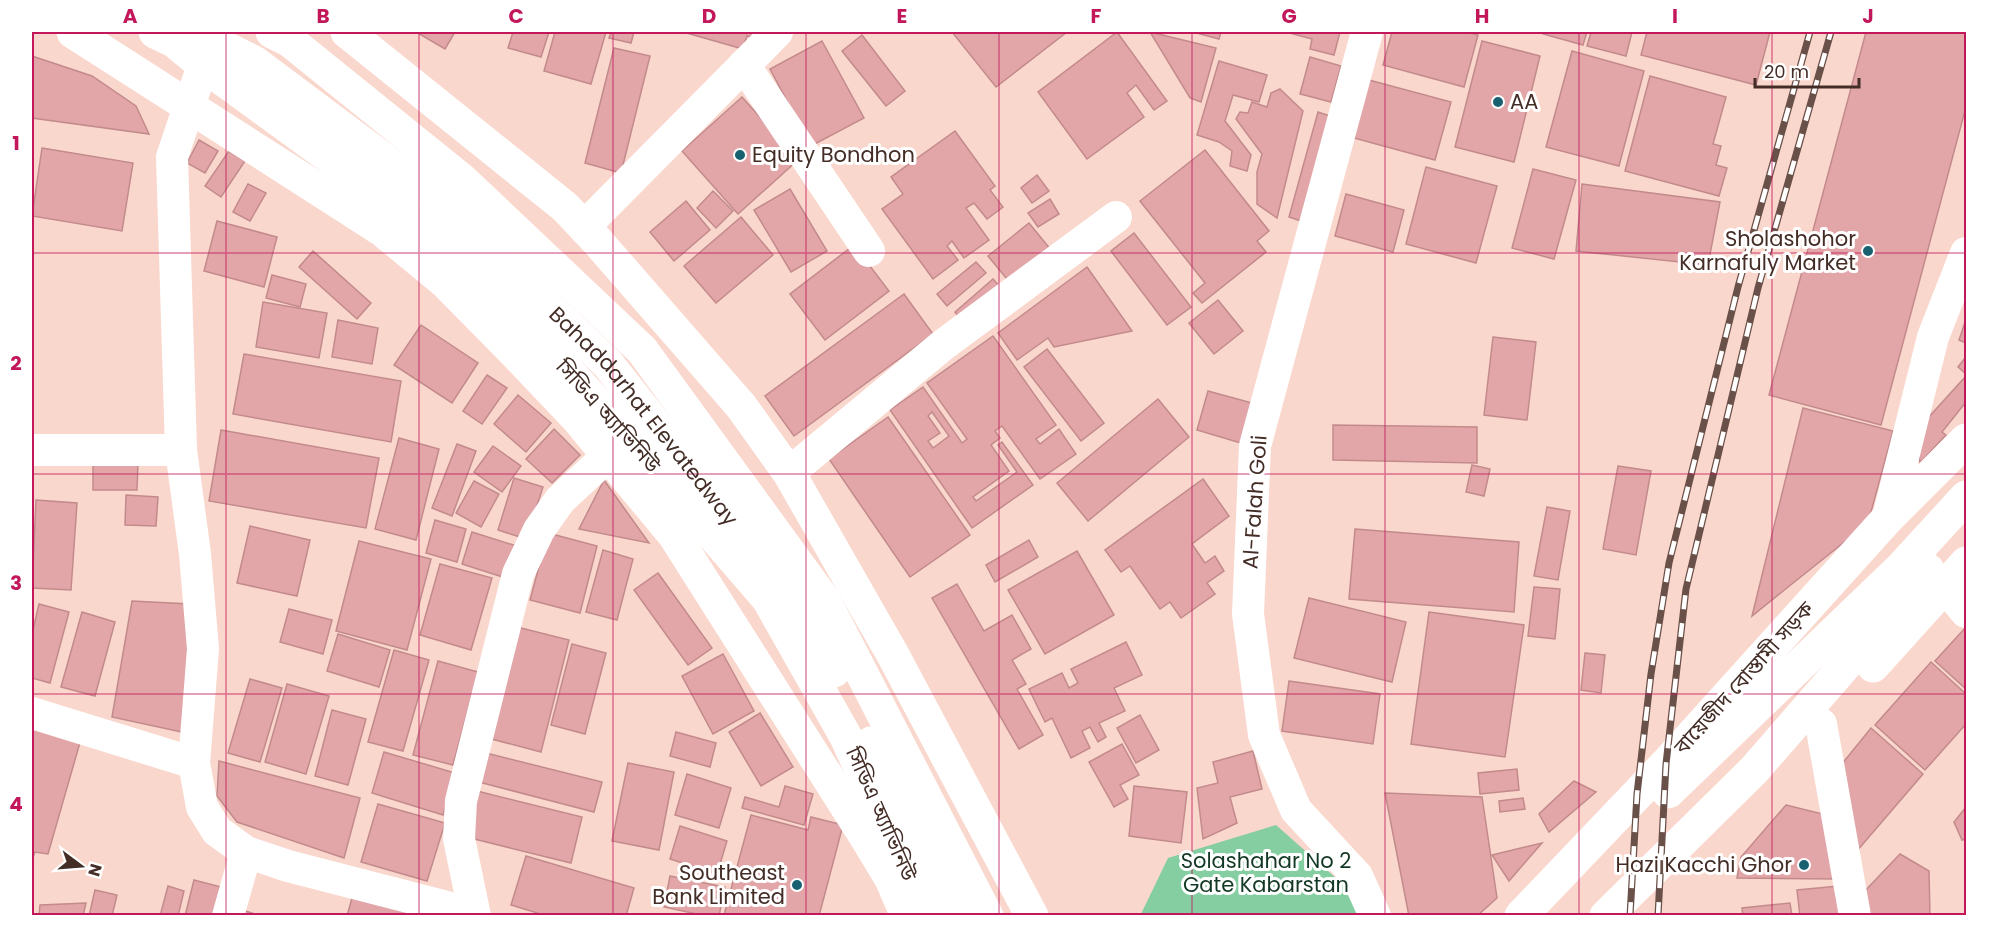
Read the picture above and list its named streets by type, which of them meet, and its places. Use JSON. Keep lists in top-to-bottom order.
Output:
{
  "streets": {
    "main road": ["সিডিএ অ্যাভিনিউ", "Bahaddarhat Elevatedway", "বায়েজীদ বোস্তামী সড়ক"],
    "street": ["Al-Falah Goli"]
  },
  "parks": ["Solashahar No 2 Gate Kabarstan"],
  "places": [
    "AA",
    "Equity Bondhon",
    "Sholashohor Karnafuly Market",
    "Hazi Kacchi Ghor",
    "Southeast Bank Limited"
  ],
  "scale_bar": "20 m",
  "north": "right",
  "grid": {
    "columns": [
      "A",
      "B",
      "C",
      "D",
      "E",
      "F",
      "G",
      "H",
      "I",
      "J"
    ],
    "rows": [
      "1",
      "2",
      "3",
      "4"
    ]
  }
}
